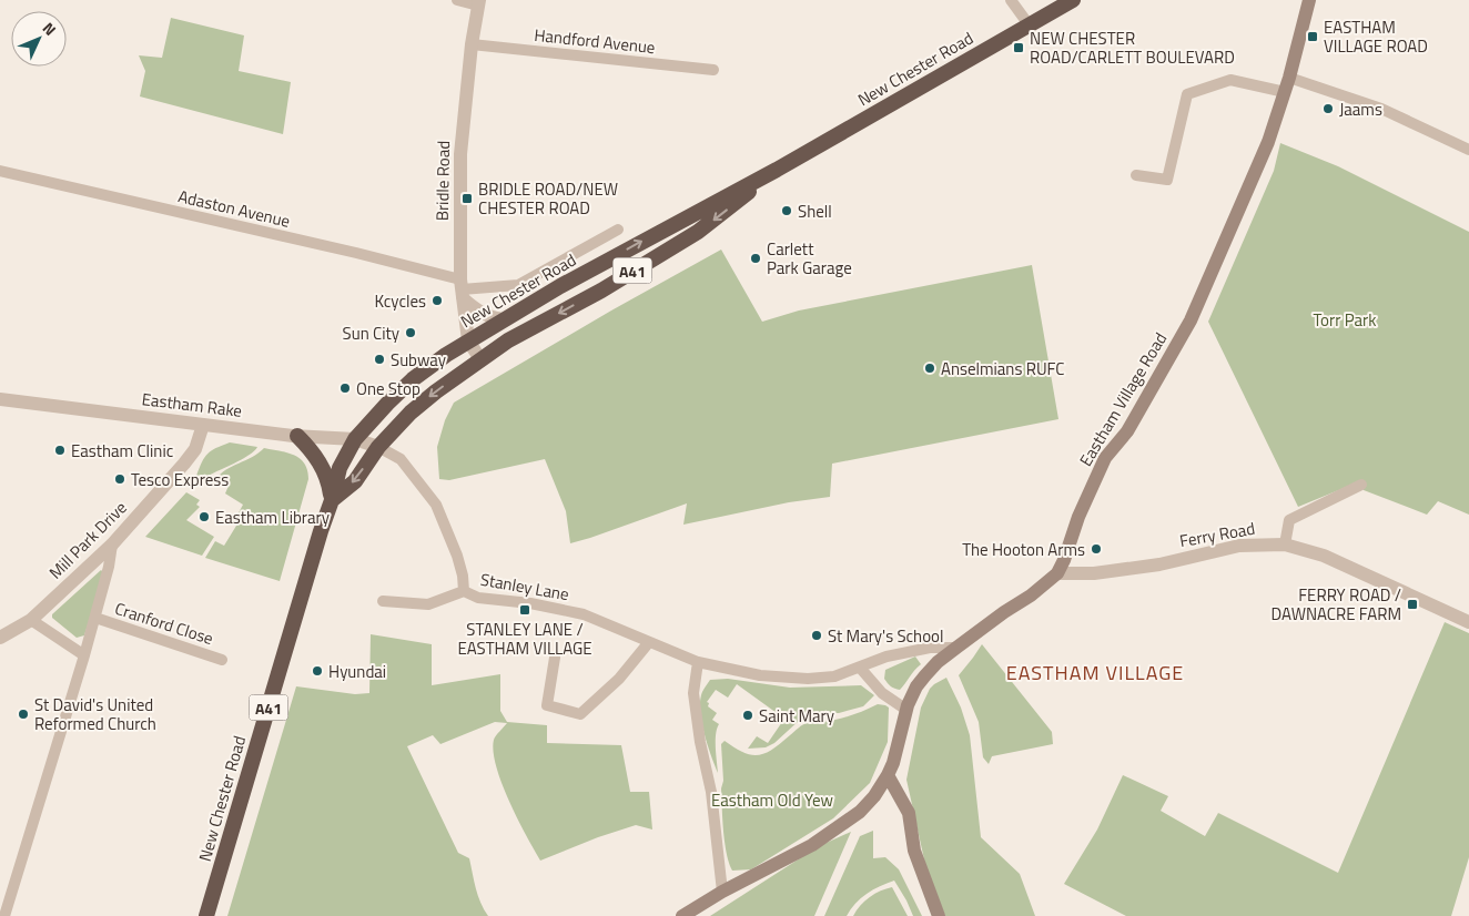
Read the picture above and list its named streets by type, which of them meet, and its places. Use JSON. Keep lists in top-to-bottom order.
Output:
{
  "streets": {
    "highway": ["New Chester Road", "A41"],
    "main road": ["Eastham Village Road"],
    "street": [
      "Handford Avenue",
      "Bridle Road",
      "Adaston Avenue",
      "Eastham Rake",
      "Ferry Road",
      "Mill Park Drive",
      "Stanley Lane",
      "Cranford Close"
    ]
  },
  "crossings": [
    ["Handford Avenue", "Bridle Road"],
    ["New Chester Road", "Bridle Road"],
    ["New Chester Road", "Adaston Avenue"],
    ["New Chester Road", "Eastham Rake"],
    ["New Chester Road", "Stanley Lane"],
    ["Bridle Road", "Adaston Avenue"],
    ["Eastham Village Road", "Ferry Road"],
    ["Eastham Village Road", "Stanley Lane"],
    ["Eastham Rake", "Mill Park Drive"],
    ["Eastham Rake", "Stanley Lane"]
  ],
  "districts": ["EASTHAM VILLAGE"],
  "parks": ["Torr Park", "Eastham Old Yew"],
  "places": {
    "transit": [
      "EASTHAM VILLAGE ROAD",
      "NEW CHESTER ROAD/CARLETT BOULEVARD",
      "BRIDLE ROAD/NEW CHESTER ROAD",
      "FERRY ROAD / DAWNACRE FARM",
      "STANLEY LANE / EASTHAM VILLAGE"
    ],
    "other": [
      "Jaams",
      "Shell",
      "Carlett Park Garage",
      "Kcycles",
      "Sun City",
      "Subway",
      "Anselmians RUFC",
      "One Stop",
      "Eastham Clinic",
      "Tesco Express",
      "Eastham Library",
      "The Hooton Arms",
      "St Mary's School",
      "Hyundai",
      "St David's United Reformed Church",
      "Saint Mary"
    ]
  },
  "north": "top right"
}
